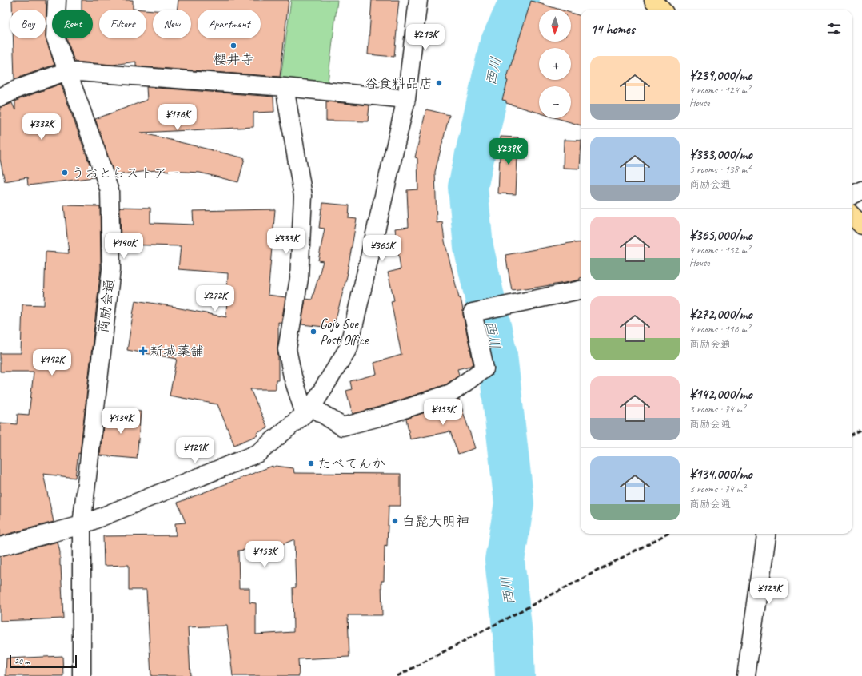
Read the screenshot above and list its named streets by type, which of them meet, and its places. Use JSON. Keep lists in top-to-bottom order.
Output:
{
  "streets": {
    "street": ["商励会通"]
  },
  "water": ["西川"],
  "places": {
    "other": [
      "櫻井寺",
      "谷食料品店",
      "うおとらストアー",
      "Gojo Sue Post Office",
      "たべてんか",
      "白髭大明神"
    ],
    "health": ["新城薬舗"]
  },
  "scale_bar": "20 m",
  "north": "bottom",
  "page": {
    "map_buttons": ["+", "−"],
    "chip": [
      "Buy",
      "Rent",
      "Filters",
      "New",
      "Apartment"
    ],
    "heading": "14 homes",
    "price": [
      "¥213K",
      "¥176K",
      "¥332K",
      "¥239K",
      "¥333K",
      "¥140K",
      "¥365K",
      "¥272K",
      "¥142K",
      "¥153K",
      "¥134K",
      "¥129K",
      "¥153K",
      "¥123K"
    ],
    "list": [
      {
        "name": "¥239,000/mo",
        "note": "4 rooms · 124 m² · House"
      },
      {
        "name": "¥333,000/mo",
        "note": "5 rooms · 138 m² · 商励会通"
      },
      {
        "name": "¥365,000/mo",
        "note": "4 rooms · 152 m² · House"
      },
      {
        "name": "¥272,000/mo",
        "note": "4 rooms · 116 m² · 商励会通"
      },
      {
        "name": "¥142,000/mo",
        "note": "3 rooms · 74 m² · 商励会通"
      },
      {
        "name": "¥134,000/mo",
        "note": "3 rooms · 74 m² · 商励会通"
      }
    ],
    "scale": "20 m"
  }
}
